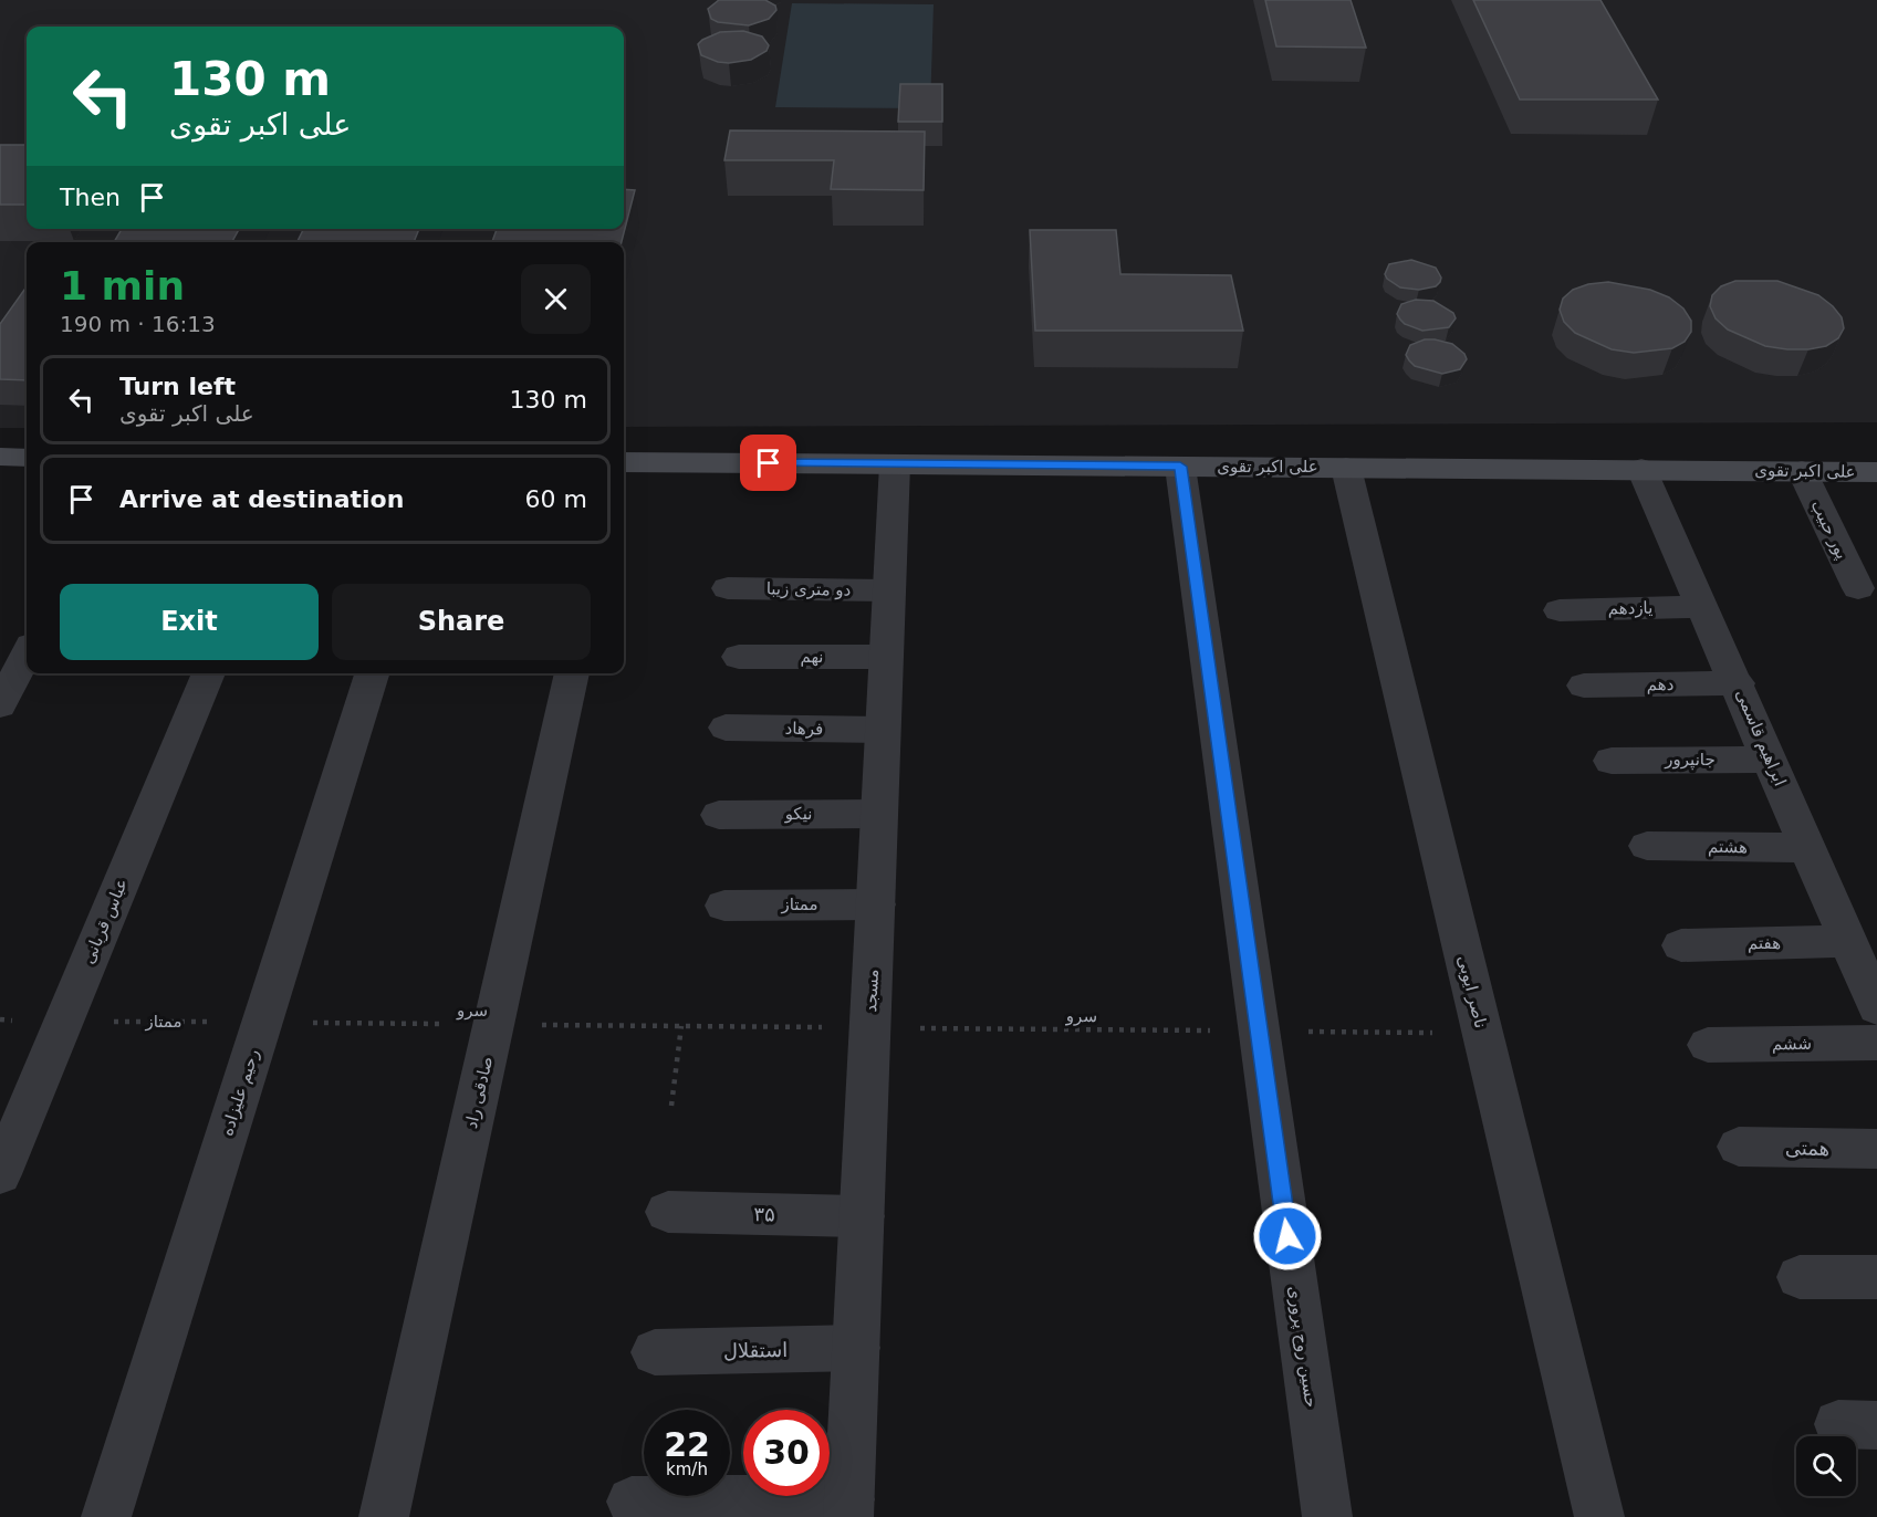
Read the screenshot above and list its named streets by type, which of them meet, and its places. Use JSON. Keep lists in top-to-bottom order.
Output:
{
  "streets": {
    "main road": ["علی اکبر تقوی"],
    "street": [
      "پور حبیب",
      "دو متری زیبا",
      "یازدهم",
      "نهم",
      "دهم",
      "فرهاد",
      "ابراهیم قاسمی",
      "جانپرور",
      "نیکو",
      "هشتم",
      "ممتاز",
      "عباس قربانی",
      "هفتم",
      "مسجد",
      "ناصر ایوبی",
      "ششم",
      "رحیم علیزاده",
      "صادقی راد",
      "همتی",
      "۳۵",
      "حسین روح پروری",
      "استقلال"
    ],
    "path": ["سرو"]
  },
  "crossings": [
    ["علی اکبر تقوی", "پور حبیب"],
    ["علی اکبر تقوی", "ابراهیم قاسمی"],
    ["علی اکبر تقوی", "مسجد"],
    ["علی اکبر تقوی", "ناصر ایوبی"],
    ["علی اکبر تقوی", "حسین روح پروری"],
    ["دو متری زیبا", "مسجد"],
    ["یازدهم", "ابراهیم قاسمی"],
    ["نهم", "مسجد"],
    ["دهم", "ابراهیم قاسمی"],
    ["فرهاد", "مسجد"],
    ["ابراهیم قاسمی", "جانپرور"],
    ["ابراهیم قاسمی", "هشتم"],
    ["ابراهیم قاسمی", "هفتم"],
    ["نیکو", "مسجد"],
    ["ممتاز", "عباس قربانی"],
    ["ممتاز", "مسجد"],
    ["ممتاز", "سرو"],
    ["ممتاز", "رحیم علیزاده"],
    ["مسجد", "سرو"],
    ["مسجد", "۳۵"],
    ["مسجد", "استقلال"],
    ["ناصر ایوبی", "سرو"],
    ["سرو", "رحیم علیزاده"],
    ["سرو", "صادقی راد"],
    ["سرو", "حسین روح پروری"]
  ],
  "page": {
    "turn": ["130 m", "علی اکبر تقوی"],
    "then": "Then",
    "heading": ["1 min", "190 m · 16:13"],
    "list": [
      {
        "name": "Turn left",
        "note": "علی اکبر تقوی",
        "value": "130 m"
      },
      {
        "name": "Arrive at destination",
        "value": "60 m"
      }
    ],
    "buttons": ["Exit", "Share"],
    "speed": "22 km/h",
    "limit": "30"
  }
}
